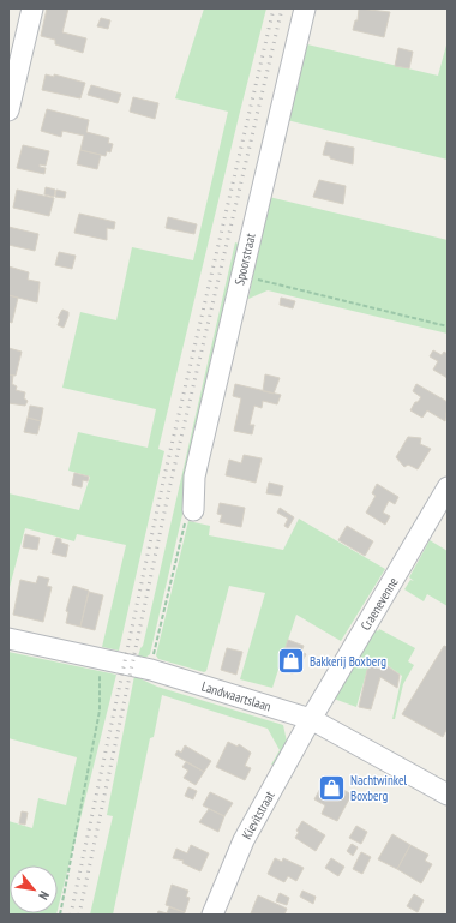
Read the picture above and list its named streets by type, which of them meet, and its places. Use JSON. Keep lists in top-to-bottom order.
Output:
{
  "streets": {
    "street": [
      "Spoorstraat",
      "Craenevenne",
      "Landwaartslaan",
      "Kievitstraat"
    ]
  },
  "crossings": [
    ["Craenevenne", "Landwaartslaan"],
    ["Craenevenne", "Kievitstraat"],
    ["Landwaartslaan", "Kievitstraat"]
  ],
  "places": {
    "shop": ["Bakkerij Boxberg", "Nachtwinkel Boxberg"]
  },
  "north": "bottom right"
}
